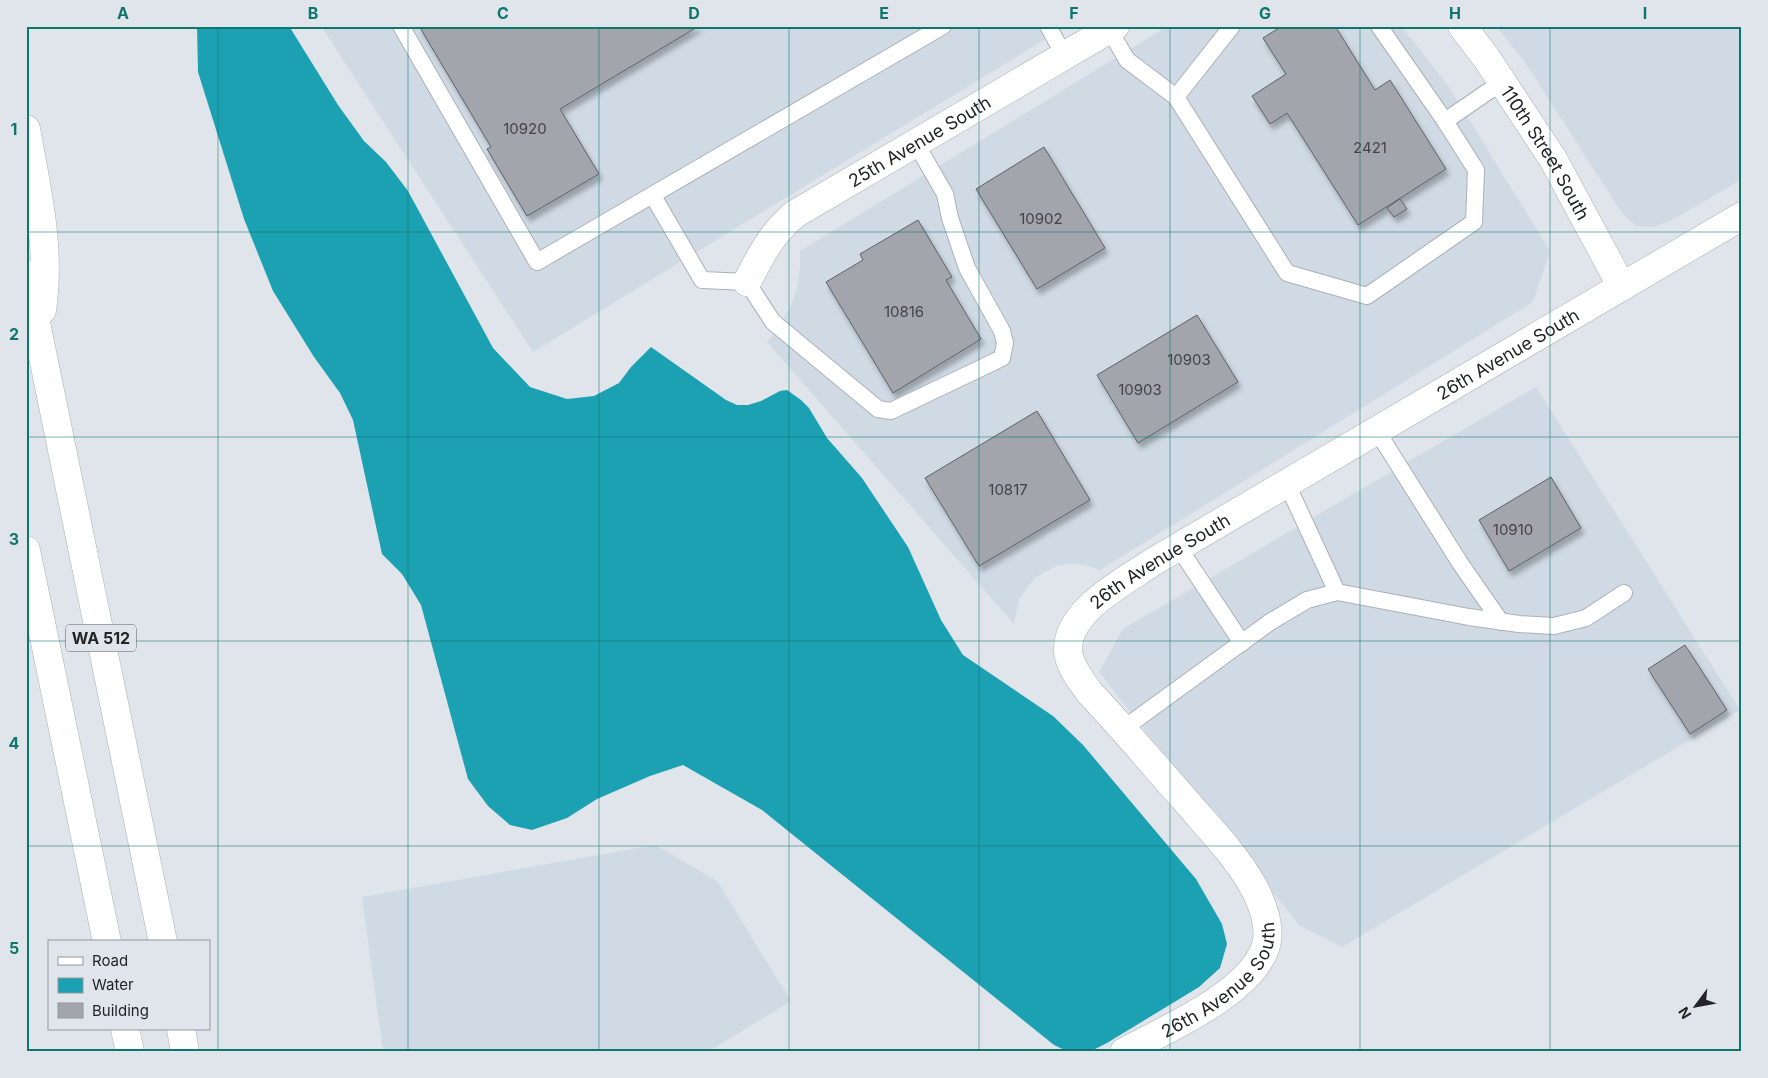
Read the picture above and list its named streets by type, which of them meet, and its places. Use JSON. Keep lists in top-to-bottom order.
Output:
{
  "streets": {
    "main road": [
      "25th Avenue South",
      "110th Street South",
      "26th Avenue South",
      "WA 512"
    ]
  },
  "crossings": [
    ["110th Street South", "26th Avenue South"]
  ],
  "house_numbers": [
    "10920",
    "2421",
    "10902",
    "10816",
    "10903",
    "10903",
    "10817",
    "10910"
  ],
  "legend": ["Road", "Water", "Building"],
  "north": "bottom left",
  "grid": {
    "columns": [
      "A",
      "B",
      "C",
      "D",
      "E",
      "F",
      "G",
      "H",
      "I"
    ],
    "rows": [
      "1",
      "2",
      "3",
      "4",
      "5"
    ]
  }
}
